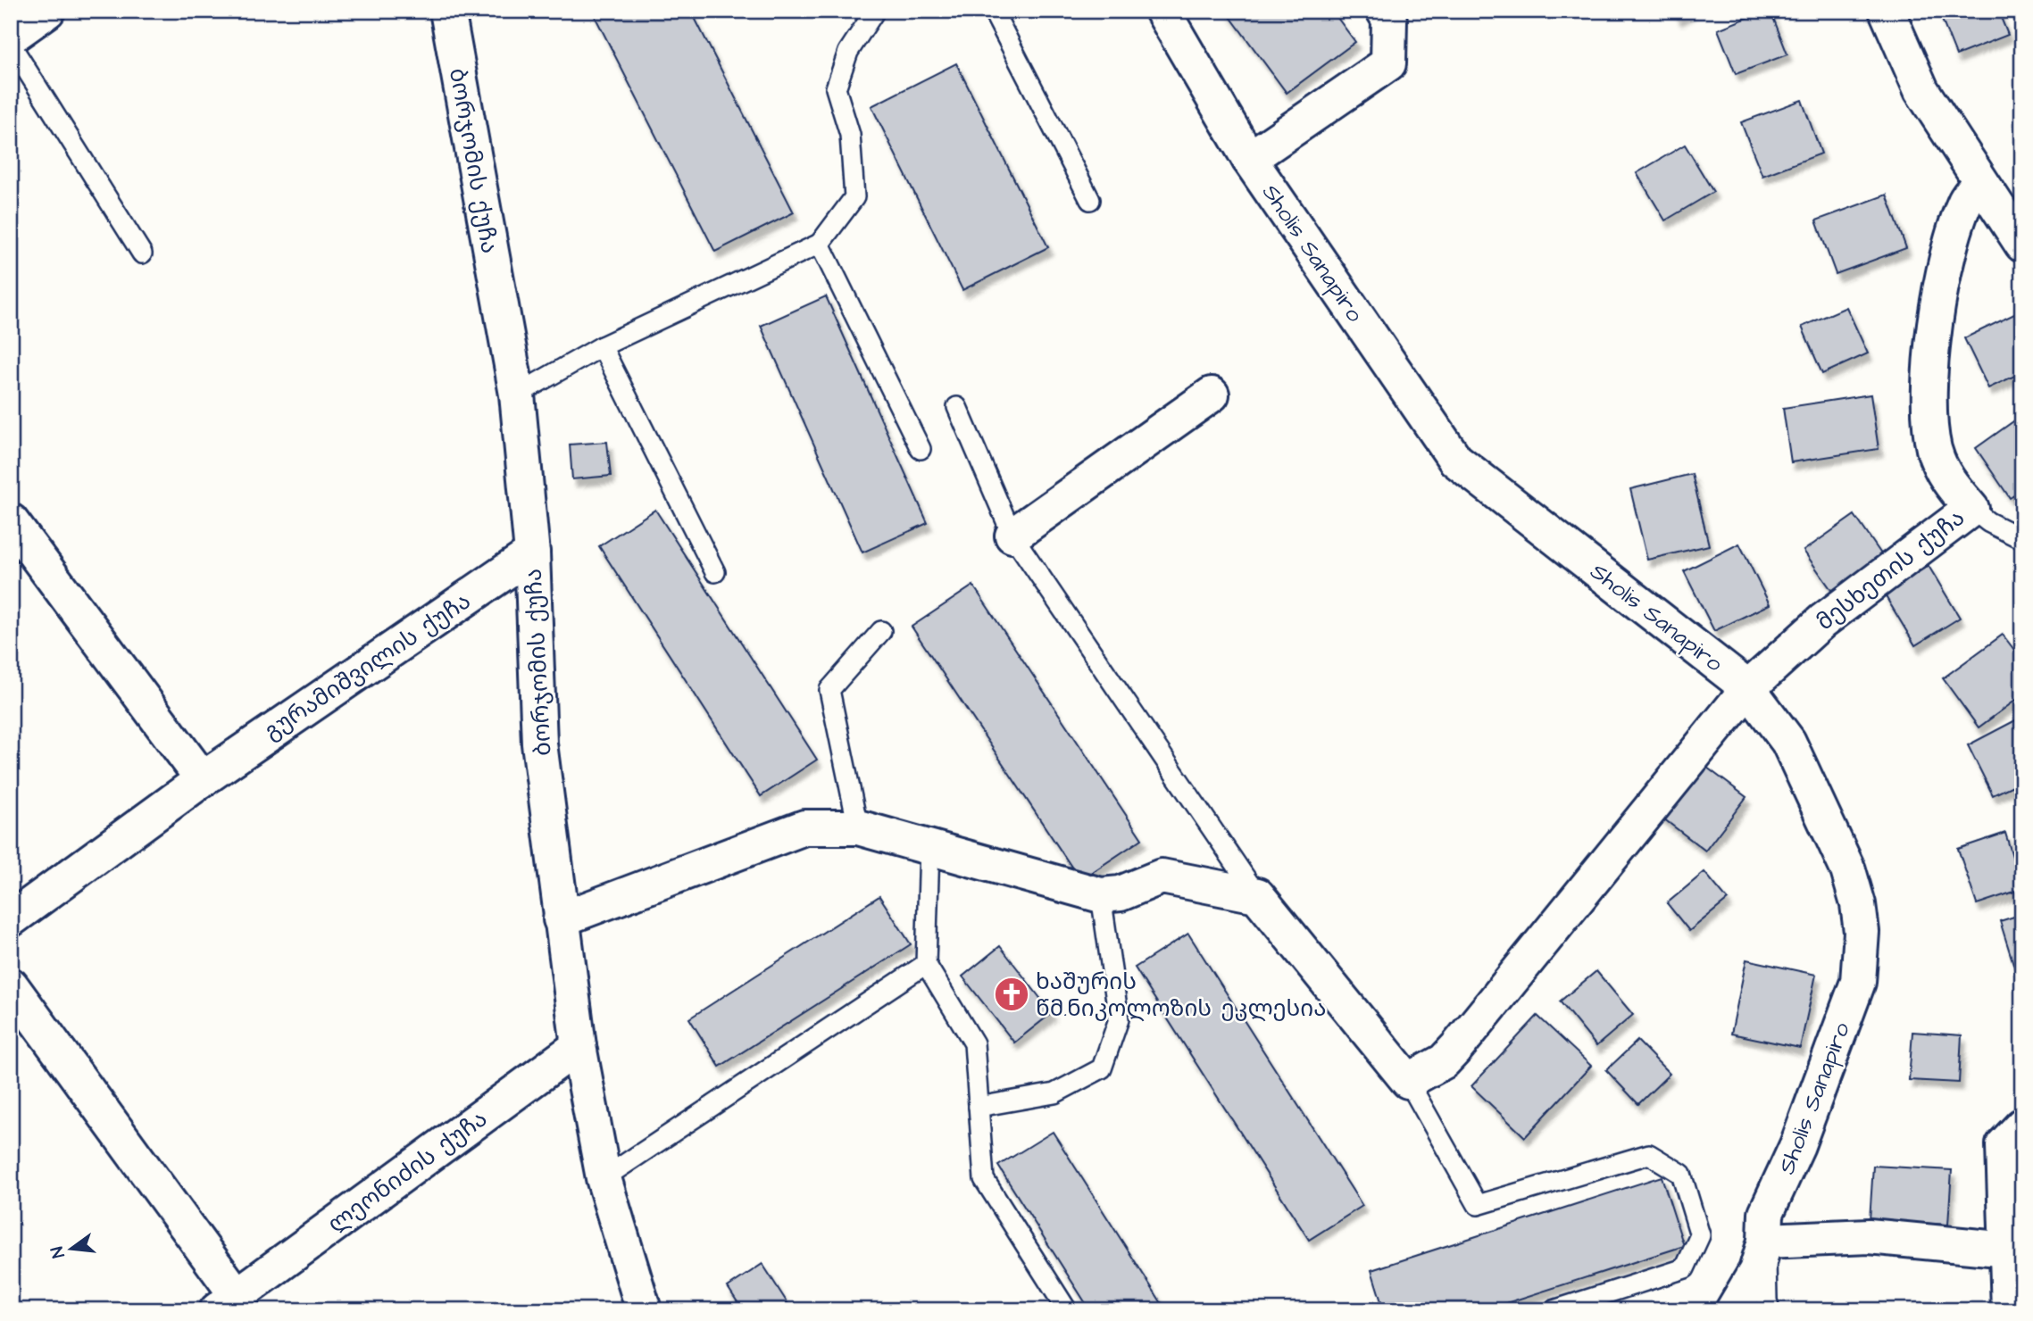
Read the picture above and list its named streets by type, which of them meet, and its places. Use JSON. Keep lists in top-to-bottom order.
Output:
{
  "streets": {
    "main road": [
      "ბორჯომის ქუჩა",
      "Sholis Sanapiro",
      "მესხეთის ქუჩა",
      "გურამიშვილის ქუჩა",
      "ლეონიძის ქუჩა"
    ]
  },
  "crossings": [
    ["ბორჯომის ქუჩა", "გურამიშვილის ქუჩა"],
    ["ბორჯომის ქუჩა", "ლეონიძის ქუჩა"],
    ["Sholis Sanapiro", "მესხეთის ქუჩა"]
  ],
  "places": {
    "church": ["ხაშურის წმ.ნიკოლოზის ეკლესია"]
  },
  "north": "left"
}
